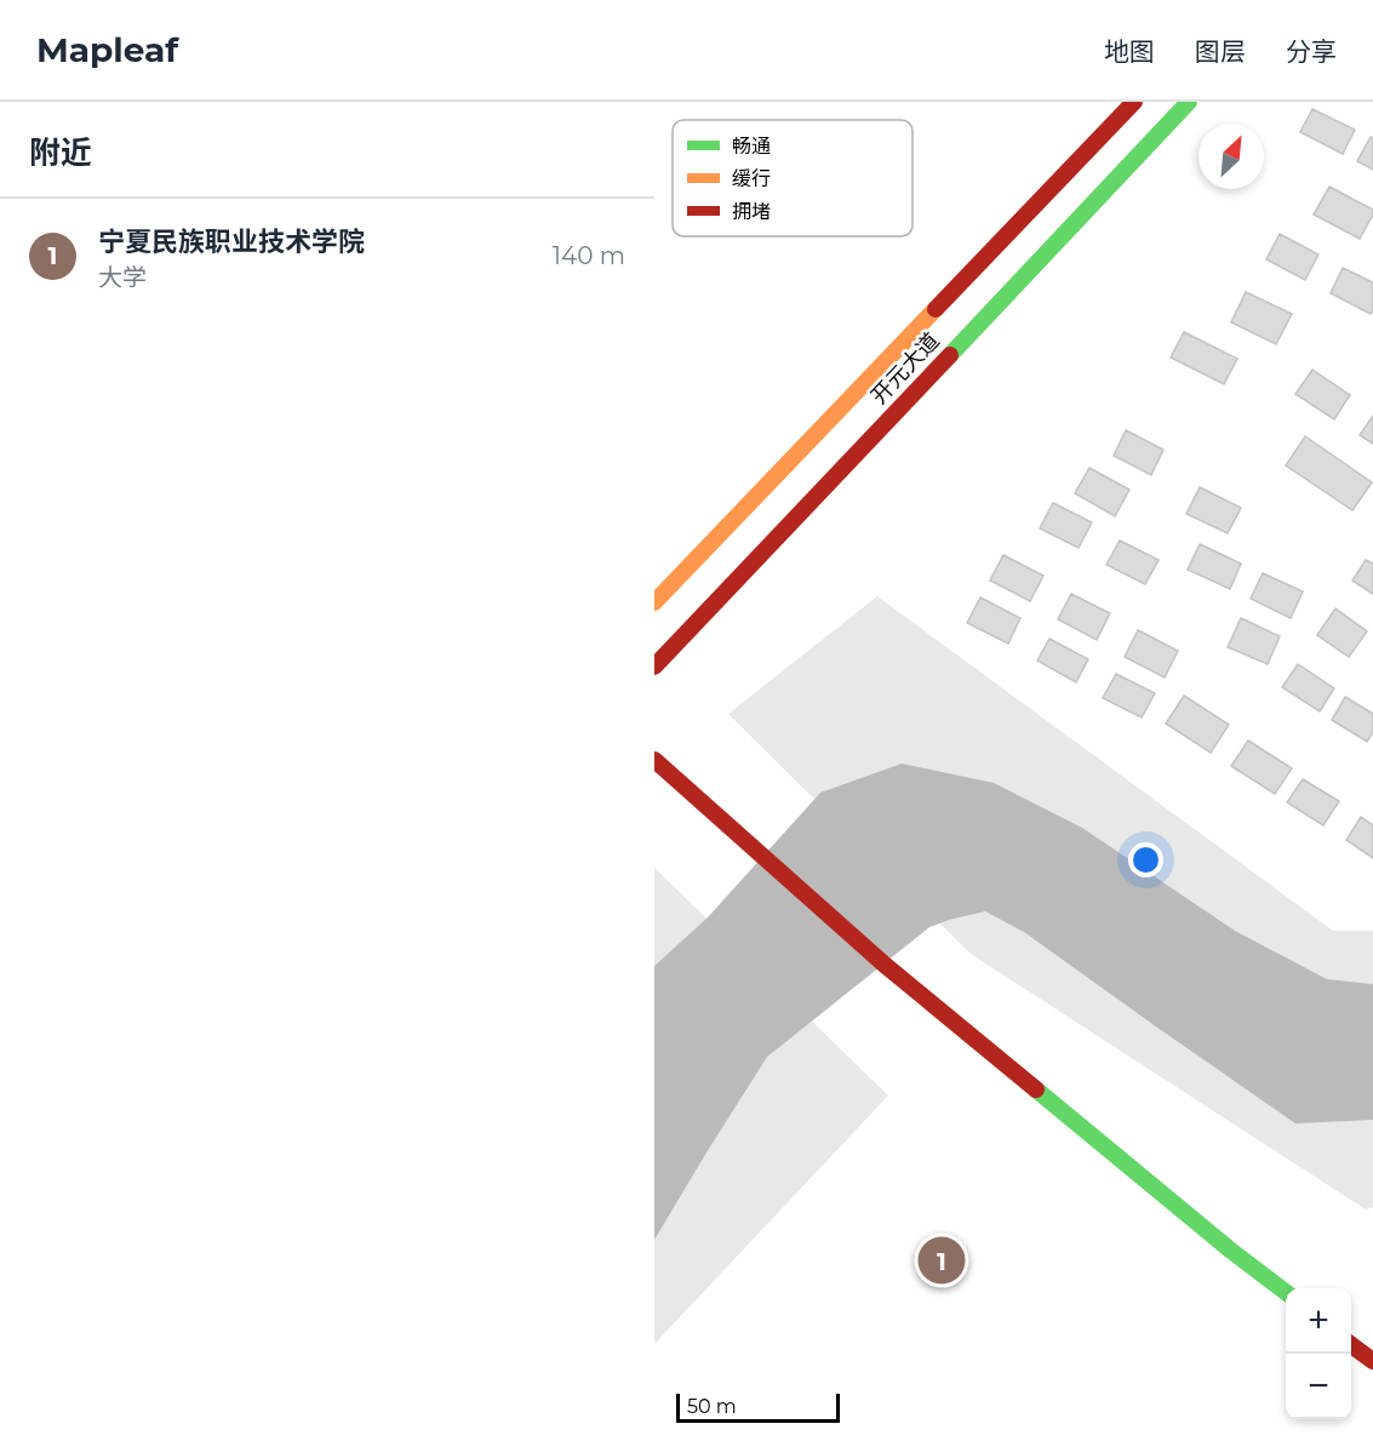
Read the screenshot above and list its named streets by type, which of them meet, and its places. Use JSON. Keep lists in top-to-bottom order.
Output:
{
  "streets": {
    "main road": ["开元大道"]
  },
  "legend": ["畅通", "缓行", "拥堵"],
  "scale_bar": "50 m",
  "north": "top right",
  "page": {
    "header": "Mapleaf",
    "nav": ["地图", "图层", "分享"],
    "heading": "附近",
    "list": [
      {
        "mark": "1",
        "name": "宁夏民族职业技术学院",
        "note": "大学",
        "value": "140 m"
      }
    ],
    "pins": "1",
    "map_buttons": ["+", "−"],
    "scale": "50 m"
  }
}
